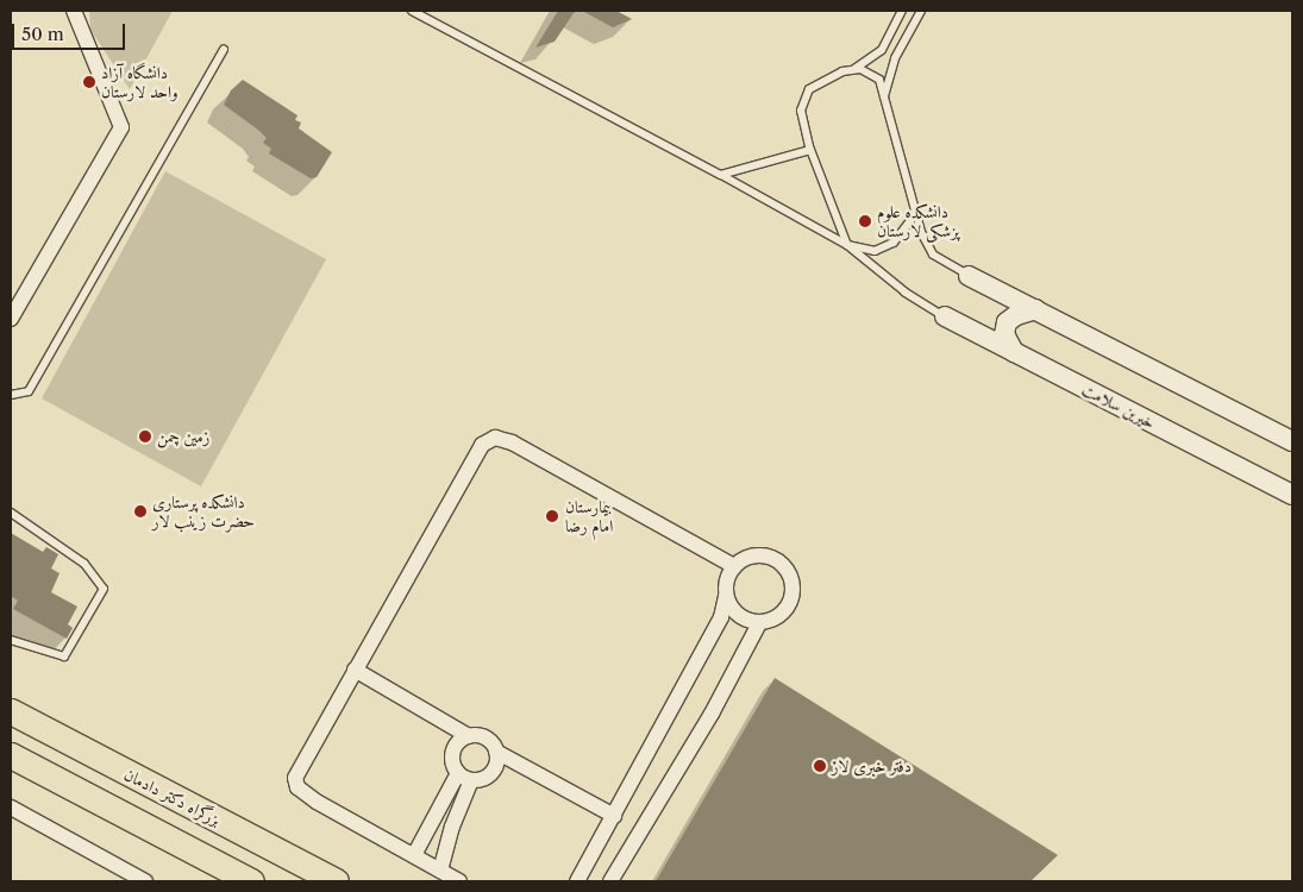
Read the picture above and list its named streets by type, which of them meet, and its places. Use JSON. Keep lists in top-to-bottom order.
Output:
{
  "streets": {
    "highway": ["بزرگراه دکتر دادمان"],
    "street": ["خیرین سلامت"]
  },
  "places": [
    "دانشگاه آزاد واحد لارستان",
    "دانشکده علوم پزشکی لارستان",
    "زمین چمن",
    "دانشکده پرستاری حضرت زینب لار",
    "بیمارستان امام رضا",
    "دفتر خبری لاز"
  ],
  "scale_bar": "50 m"
}
